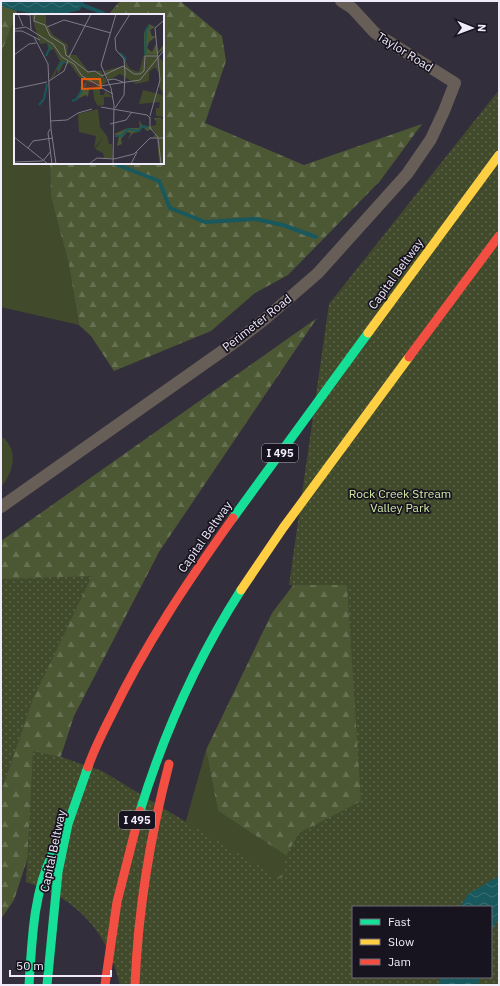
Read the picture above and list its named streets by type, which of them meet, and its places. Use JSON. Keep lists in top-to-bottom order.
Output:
{
  "streets": {
    "highway": ["Capital Beltway", "I 495"],
    "street": ["Taylor Road", "Perimeter Road"]
  },
  "crossings": [
    ["Taylor Road", "Perimeter Road"]
  ],
  "parks": ["Rock Creek Stream Valley Park"],
  "legend": ["Fast", "Slow", "Jam"],
  "scale_bar": "50 m",
  "north": "right"
}
